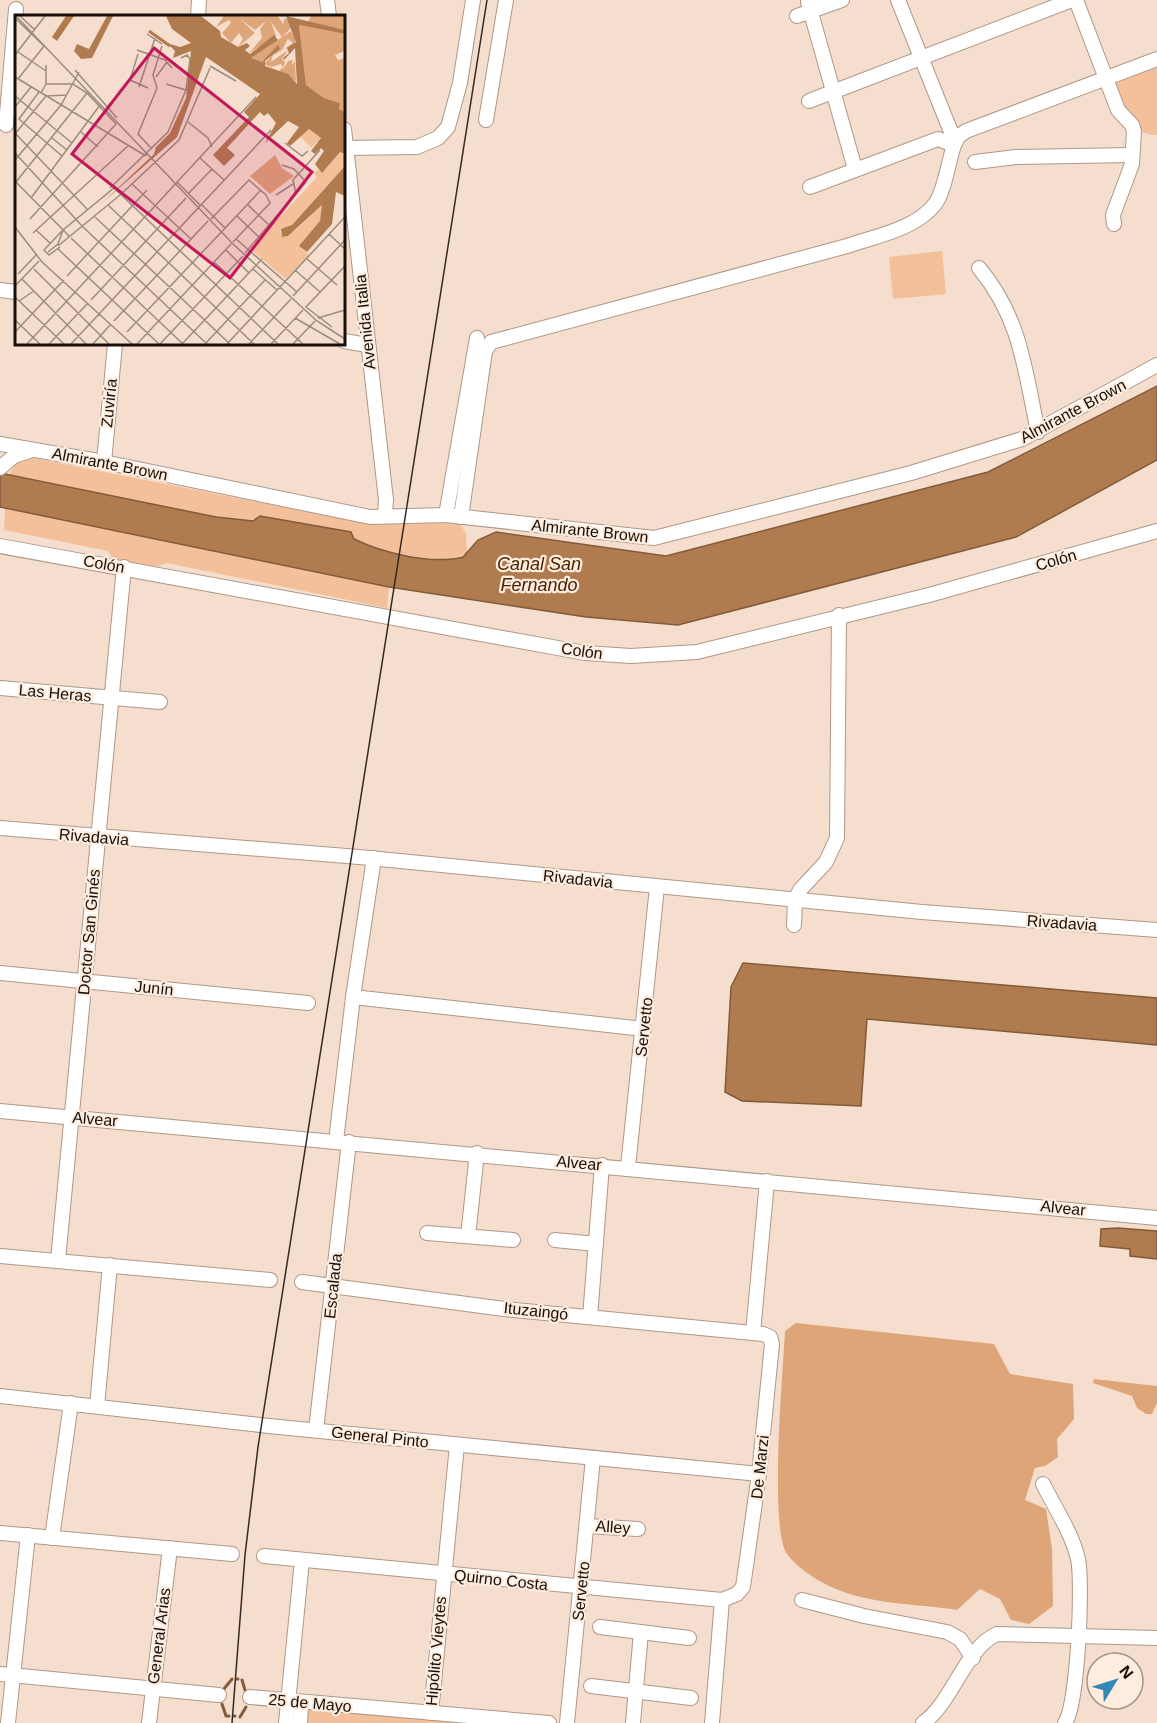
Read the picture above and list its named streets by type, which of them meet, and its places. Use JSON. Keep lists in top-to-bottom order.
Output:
{
  "streets": {
    "street": [
      "Avenida Italia",
      "Zuviría",
      "Almirante Brown",
      "Colón",
      "Las Heras",
      "Rivadavia",
      "Doctor San Ginés",
      "Junín",
      "Servetto",
      "Alvear",
      "Escalada",
      "Ituzaingó",
      "General Pinto",
      "De Marzi",
      "Alley",
      "Quirno Costa",
      "General Arias",
      "Hipólito Vieytes",
      "25 de Mayo"
    ]
  },
  "crossings": [
    ["Avenida Italia", "Almirante Brown"],
    ["Zuviría", "Almirante Brown"],
    ["Colón", "Doctor San Ginés"],
    ["Las Heras", "Doctor San Ginés"],
    ["Rivadavia", "Doctor San Ginés"],
    ["Rivadavia", "Servetto"],
    ["Rivadavia", "Escalada"],
    ["Doctor San Ginés", "Junín"],
    ["Doctor San Ginés", "Alvear"],
    ["Servetto", "Alvear"],
    ["Servetto", "General Pinto"],
    ["Servetto", "Alley"],
    ["Servetto", "Quirno Costa"],
    ["Alvear", "Escalada"],
    ["Escalada", "Ituzaingó"],
    ["Escalada", "General Pinto"],
    ["Ituzaingó", "De Marzi"],
    ["General Pinto", "De Marzi"],
    ["General Pinto", "Hipólito Vieytes"],
    ["De Marzi", "Quirno Costa"],
    ["Quirno Costa", "Hipólito Vieytes"],
    ["Hipólito Vieytes", "25 de Mayo"]
  ],
  "water": ["Canal San Fernando"],
  "north": "top right"
}
